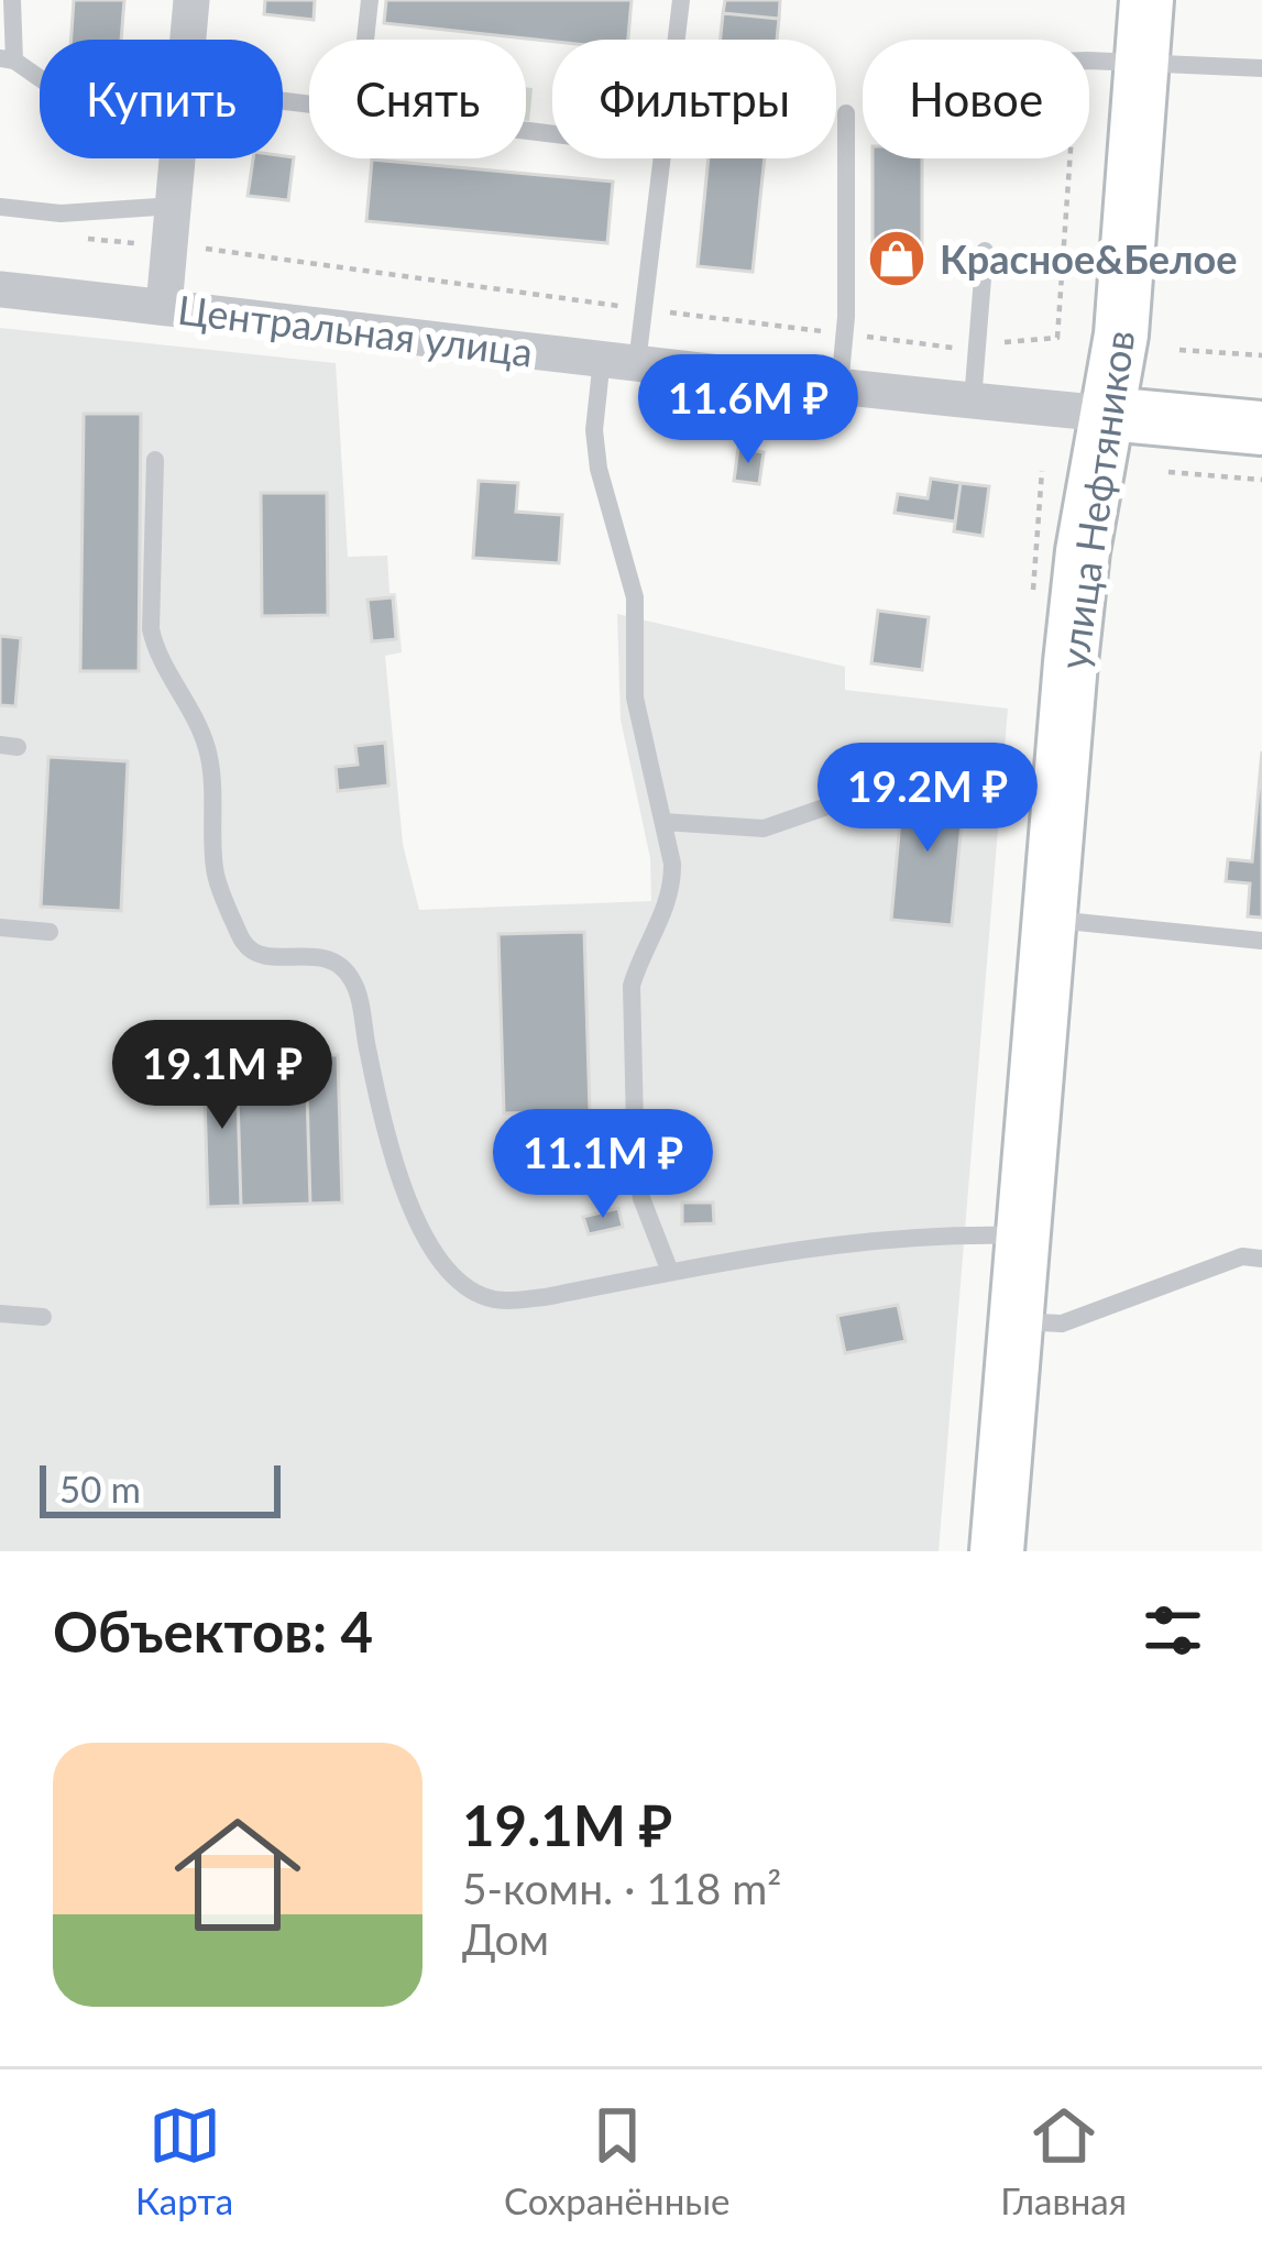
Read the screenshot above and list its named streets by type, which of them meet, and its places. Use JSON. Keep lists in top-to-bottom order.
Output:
{
  "streets": {
    "street": ["Центральная улица", "улица Нефтяников"]
  },
  "crossings": [
    ["Центральная улица", "улица Нефтяников"]
  ],
  "places": {
    "shop": ["Красное&Белое"]
  },
  "scale_bar": "50 m",
  "page": {
    "chip": [
      "Купить",
      "Снять",
      "Фильтры",
      "Новое"
    ],
    "price": [
      "11.6M ₽",
      "19.2M ₽",
      "19.1M ₽",
      "11.1M ₽"
    ],
    "scale": "50 m",
    "heading": "Объектов: 4",
    "list": [
      {
        "name": "19.1M ₽",
        "note": "5-комн. · 118 m² · Дом"
      }
    ],
    "tabs": ["Карта", "Сохранённые", "Главная"]
  }
}
